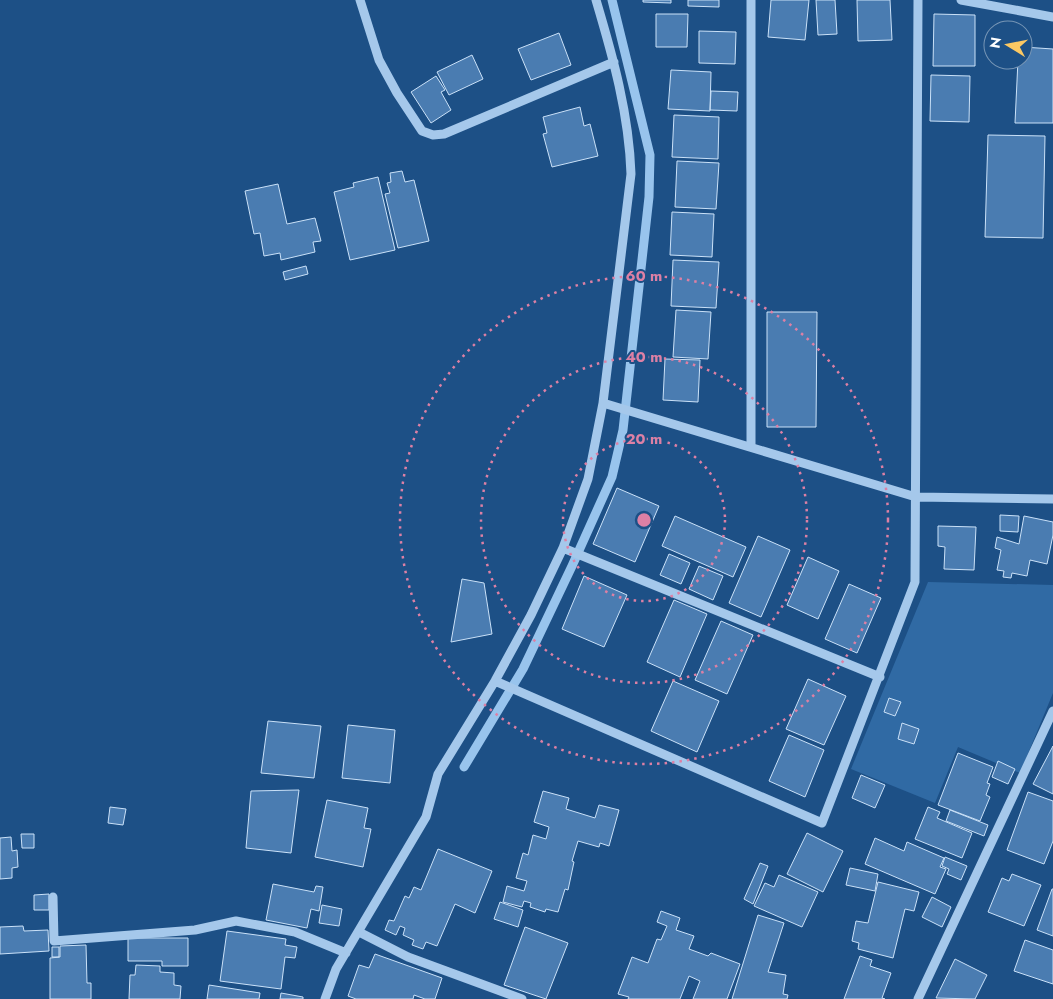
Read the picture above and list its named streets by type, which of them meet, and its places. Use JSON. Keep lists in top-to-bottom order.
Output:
{
  "north": "left",
  "rings": ["60 m", "40 m", "20 m"]
}
